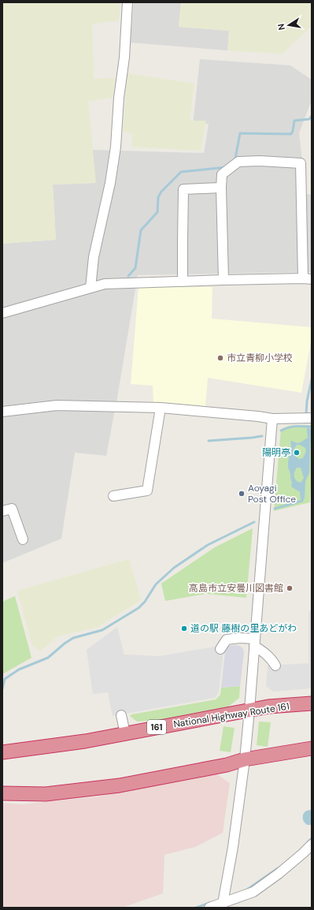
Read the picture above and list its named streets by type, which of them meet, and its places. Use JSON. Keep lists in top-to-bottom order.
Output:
{
  "streets": {
    "highway": ["National Highway Route 161", "161"]
  },
  "places": [
    "市立青柳小学校",
    "陽明亭",
    "Aoyagi Post Office",
    "高島市立安曇川図書館",
    "道の駅 藤樹の里あどがわ"
  ],
  "north": "left"
}
